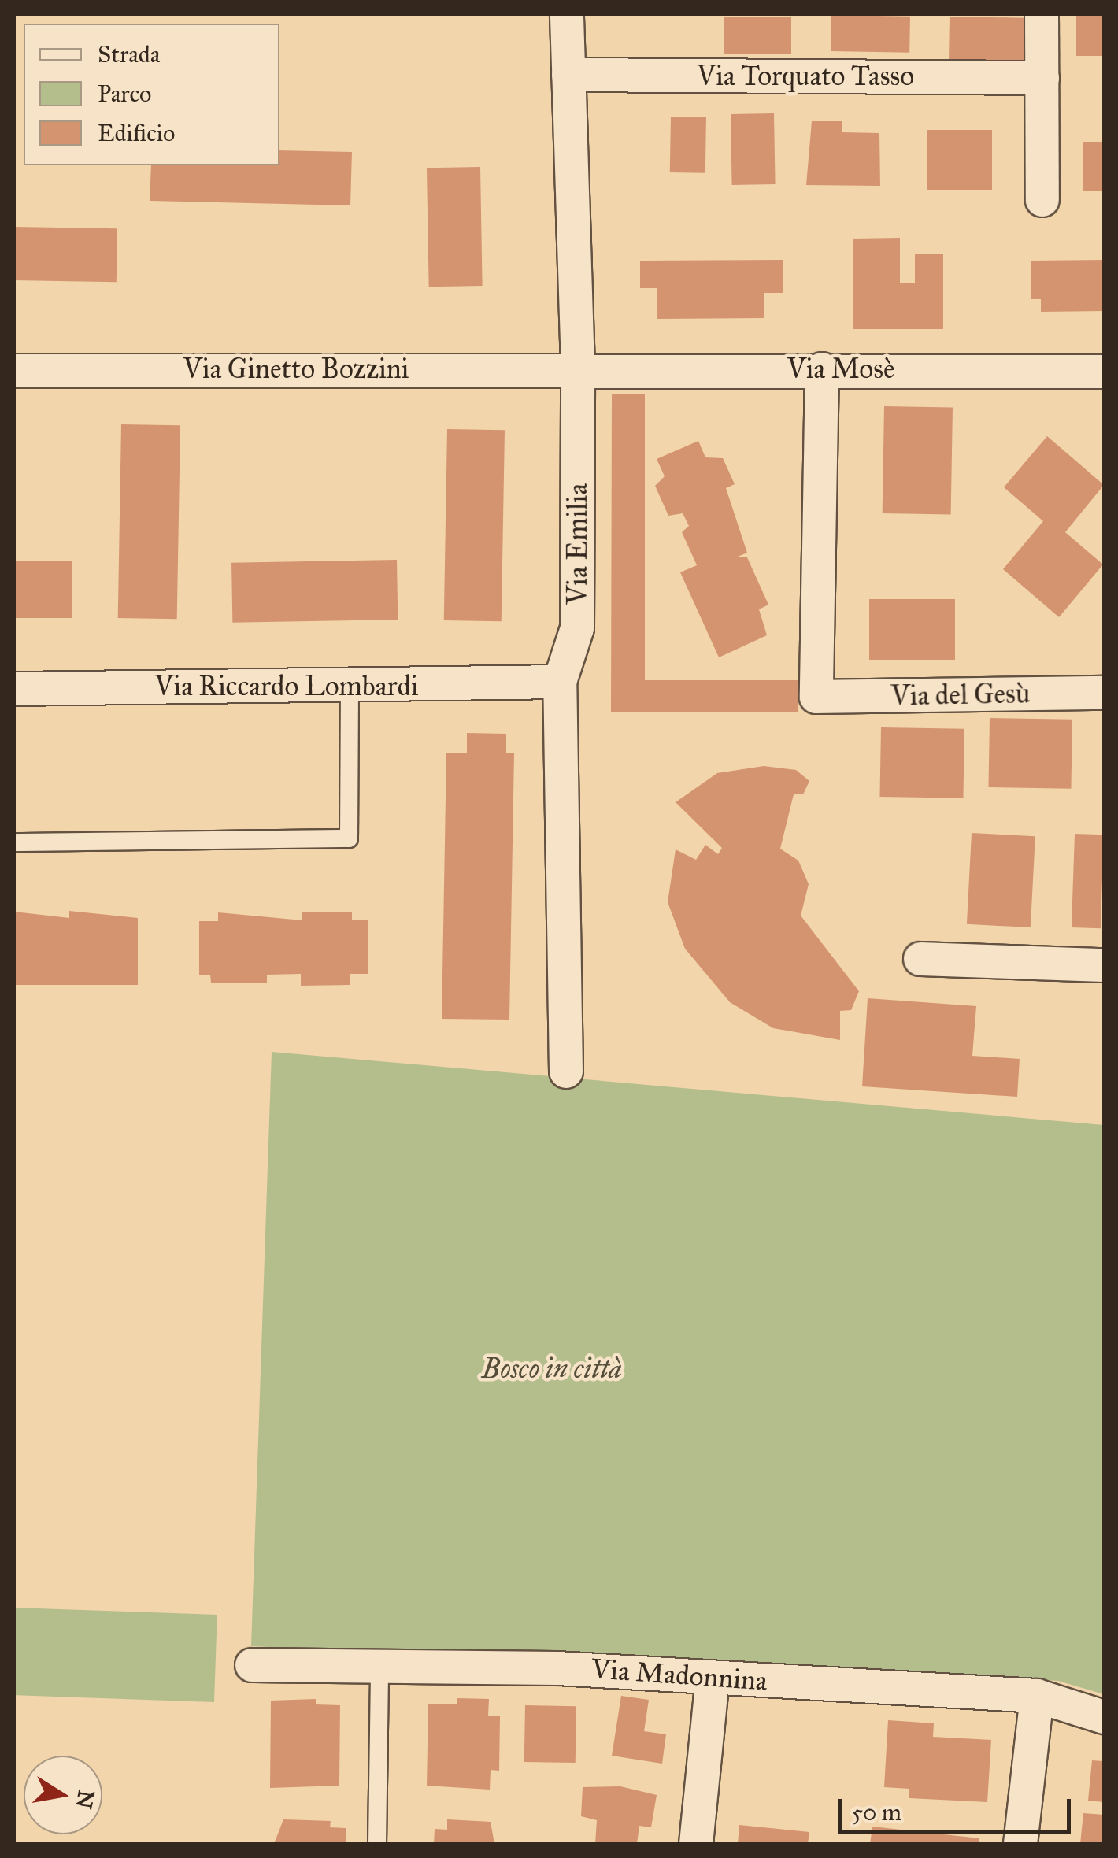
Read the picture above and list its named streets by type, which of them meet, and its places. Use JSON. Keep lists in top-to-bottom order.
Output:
{
  "streets": {
    "street": [
      "Via Torquato Tasso",
      "Via Ginetto Bozzini",
      "Via Mosè",
      "Via Emilia",
      "Via Riccardo Lombardi",
      "Via del Gesù",
      "Via Madonnina"
    ]
  },
  "crossings": [
    ["Via Torquato Tasso", "Via Emilia"],
    ["Via Ginetto Bozzini", "Via Mosè"],
    ["Via Ginetto Bozzini", "Via Emilia"],
    ["Via Mosè", "Via Emilia"],
    ["Via Mosè", "Via del Gesù"],
    ["Via Emilia", "Via Riccardo Lombardi"]
  ],
  "parks": ["Bosco in città"],
  "legend": ["Strada", "Parco", "Edificio"],
  "scale_bar": "50 m",
  "north": "right"
}
